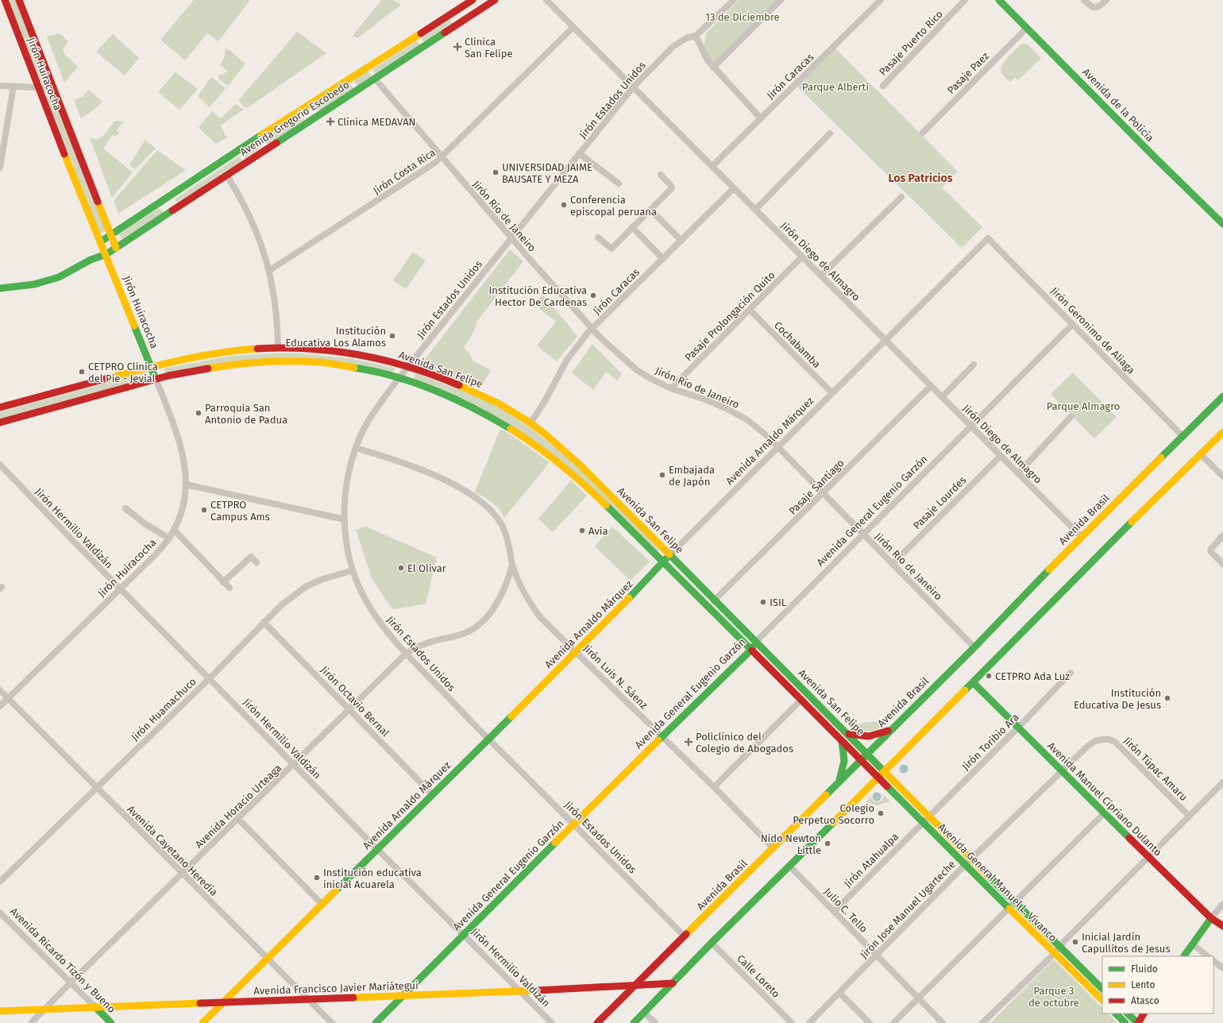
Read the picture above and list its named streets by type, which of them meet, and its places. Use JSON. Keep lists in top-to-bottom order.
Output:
{
  "streets": {
    "street": [
      "Pasaje Puerto Rico",
      "Pasaje Paez",
      "Jirón Huiracocha",
      "Jirón Caracas",
      "Jirón Estados Unidos",
      "Avenida de la Policía",
      "Avenida Gregorio Escobedo",
      "Jirón Costa Rica",
      "Jirón Río de Janeiro",
      "Jirón Diego de Almagro",
      "Pasaje Prolongación Quito",
      "Jirón Geronimo de Aliaga",
      "Cochabamba",
      "Avenida San Felipe",
      "Avenida Arnaldo Márquez",
      "Pasaje Santiago",
      "Pasaje Lourdes",
      "Avenida General Eugenio Garzón",
      "Avenida Brasil",
      "Jirón Hermilio Valdizán",
      "Jirón Luís N. Sáenz",
      "Jirón Octavio Bernal",
      "Jirón Huamachuco",
      "Jirón Toribio Ara",
      "Jirón Túpac Amaru",
      "Avenida Manuel Cipriano Dulanto",
      "Avenida Horacio Urteaga",
      "Avenida Cayetano Heredia",
      "Jirón Atahualpa",
      "Avenida General Manuel L. Vivanco",
      "Jirón Jose Manuel Ugarteche",
      "Julio C. Tello",
      "Avenida Ricardo Tizón y Bueno",
      "Calle Loreto",
      "Avenida Francisco Javier Mariátegui"
    ]
  },
  "crossings": [
    ["Pasaje Paez", "Avenida de la Policía"],
    ["Jirón Huiracocha", "Avenida Gregorio Escobedo"],
    ["Jirón Huiracocha", "Avenida San Felipe"],
    ["Jirón Huiracocha", "Jirón Hermilio Valdizán"],
    ["Jirón Huiracocha", "Avenida Cayetano Heredia"],
    ["Jirón Caracas", "Jirón Río de Janeiro"],
    ["Jirón Caracas", "Jirón Diego de Almagro"],
    ["Jirón Caracas", "Avenida San Felipe"],
    ["Jirón Estados Unidos", "Jirón Río de Janeiro"],
    ["Jirón Estados Unidos", "Jirón Diego de Almagro"],
    ["Jirón Estados Unidos", "Avenida San Felipe"],
    ["Jirón Estados Unidos", "Avenida Arnaldo Márquez"],
    ["Jirón Estados Unidos", "Avenida General Eugenio Garzón"],
    ["Jirón Estados Unidos", "Avenida Brasil"],
    ["Jirón Estados Unidos", "Jirón Luís N. Sáenz"],
    ["Jirón Estados Unidos", "Jirón Huamachuco"],
    ["Jirón Estados Unidos", "Avenida Horacio Urteaga"],
    ["Avenida Gregorio Escobedo", "Jirón Río de Janeiro"],
    ["Jirón Costa Rica", "Jirón Río de Janeiro"],
    ["Jirón Costa Rica", "Jirón Diego de Almagro"],
    ["Jirón Río de Janeiro", "Pasaje Prolongación Quito"],
    ["Jirón Río de Janeiro", "Avenida Arnaldo Márquez"],
    ["Jirón Río de Janeiro", "Pasaje Santiago"],
    ["Jirón Río de Janeiro", "Pasaje Lourdes"],
    ["Jirón Río de Janeiro", "Avenida General Eugenio Garzón"],
    ["Jirón Río de Janeiro", "Avenida Brasil"],
    ["Jirón Diego de Almagro", "Pasaje Prolongación Quito"],
    ["Jirón Diego de Almagro", "Avenida Arnaldo Márquez"],
    ["Jirón Diego de Almagro", "Pasaje Santiago"],
    ["Jirón Diego de Almagro", "Pasaje Lourdes"],
    ["Jirón Diego de Almagro", "Avenida General Eugenio Garzón"],
    ["Jirón Diego de Almagro", "Avenida Brasil"],
    ["Pasaje Prolongación Quito", "Cochabamba"],
    ["Jirón Geronimo de Aliaga", "Avenida Arnaldo Márquez"],
    ["Jirón Geronimo de Aliaga", "Avenida General Eugenio Garzón"],
    ["Jirón Geronimo de Aliaga", "Avenida Brasil"],
    ["Cochabamba", "Avenida Arnaldo Márquez"],
    ["Avenida San Felipe", "Avenida Arnaldo Márquez"],
    ["Avenida San Felipe", "Pasaje Santiago"],
    ["Avenida San Felipe", "Avenida General Eugenio Garzón"],
    ["Avenida San Felipe", "Avenida Brasil"],
    ["Avenida San Felipe", "Avenida General Manuel L. Vivanco"],
    ["Avenida Arnaldo Márquez", "Jirón Hermilio Valdizán"],
    ["Avenida Arnaldo Márquez", "Jirón Luís N. Sáenz"],
    ["Avenida Arnaldo Márquez", "Jirón Octavio Bernal"],
    ["Avenida Arnaldo Márquez", "Avenida Cayetano Heredia"],
    ["Avenida Arnaldo Márquez", "Avenida Francisco Javier Mariátegui"],
    ["Avenida General Eugenio Garzón", "Jirón Hermilio Valdizán"],
    ["Avenida General Eugenio Garzón", "Jirón Luís N. Sáenz"],
    ["Avenida General Eugenio Garzón", "Avenida Francisco Javier Mariátegui"],
    ["Avenida Brasil", "Jirón Luís N. Sáenz"],
    ["Avenida Brasil", "Avenida Francisco Javier Mariátegui"],
    ["Jirón Hermilio Valdizán", "Jirón Huamachuco"],
    ["Jirón Hermilio Valdizán", "Avenida Horacio Urteaga"],
    ["Jirón Hermilio Valdizán", "Avenida Francisco Javier Mariátegui"],
    ["Jirón Luís N. Sáenz", "Avenida Horacio Urteaga"],
    ["Jirón Octavio Bernal", "Jirón Huamachuco"],
    ["Jirón Octavio Bernal", "Avenida Horacio Urteaga"],
    ["Jirón Huamachuco", "Avenida Cayetano Heredia"],
    ["Jirón Toribio Ara", "Avenida Manuel Cipriano Dulanto"],
    ["Jirón Toribio Ara", "Jirón Atahualpa"],
    ["Jirón Toribio Ara", "Avenida General Manuel L. Vivanco"],
    ["Jirón Túpac Amaru", "Avenida Manuel Cipriano Dulanto"],
    ["Jirón Túpac Amaru", "Jirón Jose Manuel Ugarteche"],
    ["Avenida Manuel Cipriano Dulanto", "Jirón Jose Manuel Ugarteche"],
    ["Avenida Horacio Urteaga", "Avenida Cayetano Heredia"],
    ["Avenida Horacio Urteaga", "Avenida Ricardo Tizón y Bueno"],
    ["Avenida Horacio Urteaga", "Avenida Francisco Javier Mariátegui"],
    ["Avenida Cayetano Heredia", "Avenida Francisco Javier Mariátegui"],
    ["Jirón Atahualpa", "Avenida General Manuel L. Vivanco"],
    ["Jirón Atahualpa", "Julio C. Tello"],
    ["Avenida General Manuel L. Vivanco", "Jirón Jose Manuel Ugarteche"],
    ["Jirón Jose Manuel Ugarteche", "Julio C. Tello"],
    ["Avenida Ricardo Tizón y Bueno", "Avenida Francisco Javier Mariátegui"]
  ],
  "districts": ["Los Patricios"],
  "parks": [
    "13 de Diciembre",
    "Parque Alberti",
    "Parque Almagro",
    "Parque 3 de octubre"
  ],
  "places": {
    "health": ["Clinica San Felipe", "Clínica MEDAVAN", "Policlínico del Colegio de Abogados"],
    "other": [
      "UNIVERSIDAD JAIME BAUSATE Y MEZA",
      "Conferencia episcopal peruana",
      "Institución Educativa Hector De Cardenas",
      "Institución Educativa Los Alamos",
      "CETPRO Clinica del Pie - Jevial",
      "Parroquia San Antonio de Padua",
      "Embajada de Japón",
      "CETPRO Campus Ams",
      "Avia",
      "El Olivar",
      "ISIL",
      "CETPRO Ada Luz",
      "Institución Educativa De Jesus",
      "Colegio Perpetuo Socorro",
      "Nido Newton Little",
      "Institución educativa inicial Acuarela",
      "Inicial Jardín Capullitos de Jesus"
    ]
  },
  "legend": ["Fluido", "Lento", "Atasco"]
}
